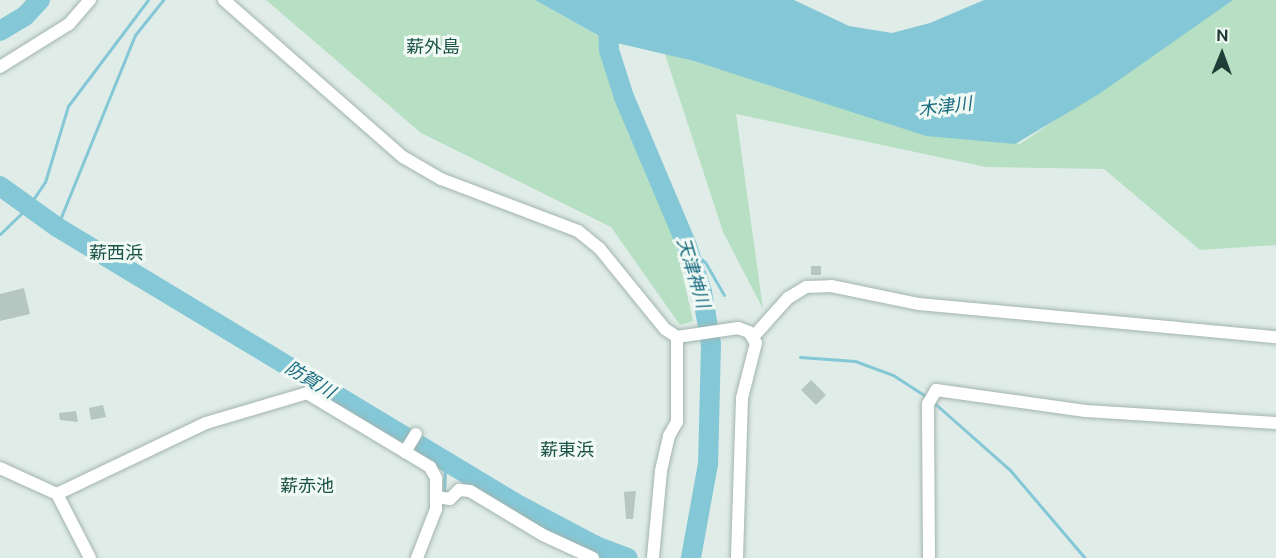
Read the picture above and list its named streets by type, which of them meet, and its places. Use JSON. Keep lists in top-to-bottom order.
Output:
{
  "districts": [
    "薪外島",
    "薪西浜",
    "薪東浜",
    "薪赤池"
  ],
  "water": ["木津川", "天津神川", "防賀川"],
  "north": "top"
}
